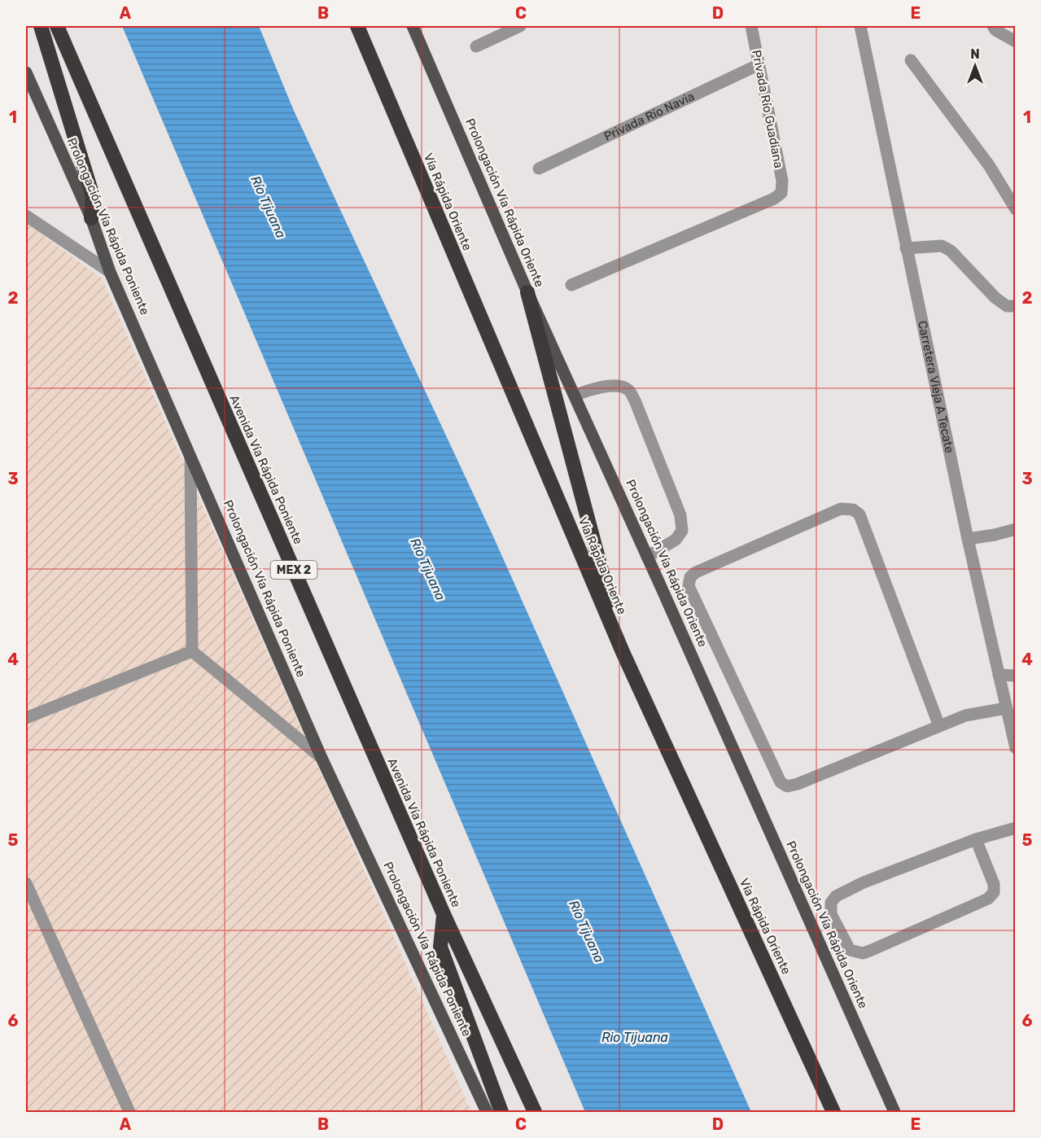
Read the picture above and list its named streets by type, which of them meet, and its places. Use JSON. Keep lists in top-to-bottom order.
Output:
{
  "streets": {
    "highway": ["Vía Rápida Oriente", "Avenida Vía Rápida Poniente", "MEX 2"],
    "main road": ["Prolongación Vía Rápida Oriente", "Prolongación Vía Rápida Poniente"],
    "street": ["Privada Río Guadiana", "Privada Río Navia", "Carretera Vieja A Tecate"]
  },
  "crossings": [
    ["Privada Río Guadiana", "Privada Río Navia"]
  ],
  "water": ["Río Tijuana", "Rio Tijuana"],
  "north": "top",
  "grid": {
    "columns": [
      "A",
      "B",
      "C",
      "D",
      "E"
    ],
    "rows": [
      "1",
      "2",
      "3",
      "4",
      "5",
      "6"
    ]
  }
}
